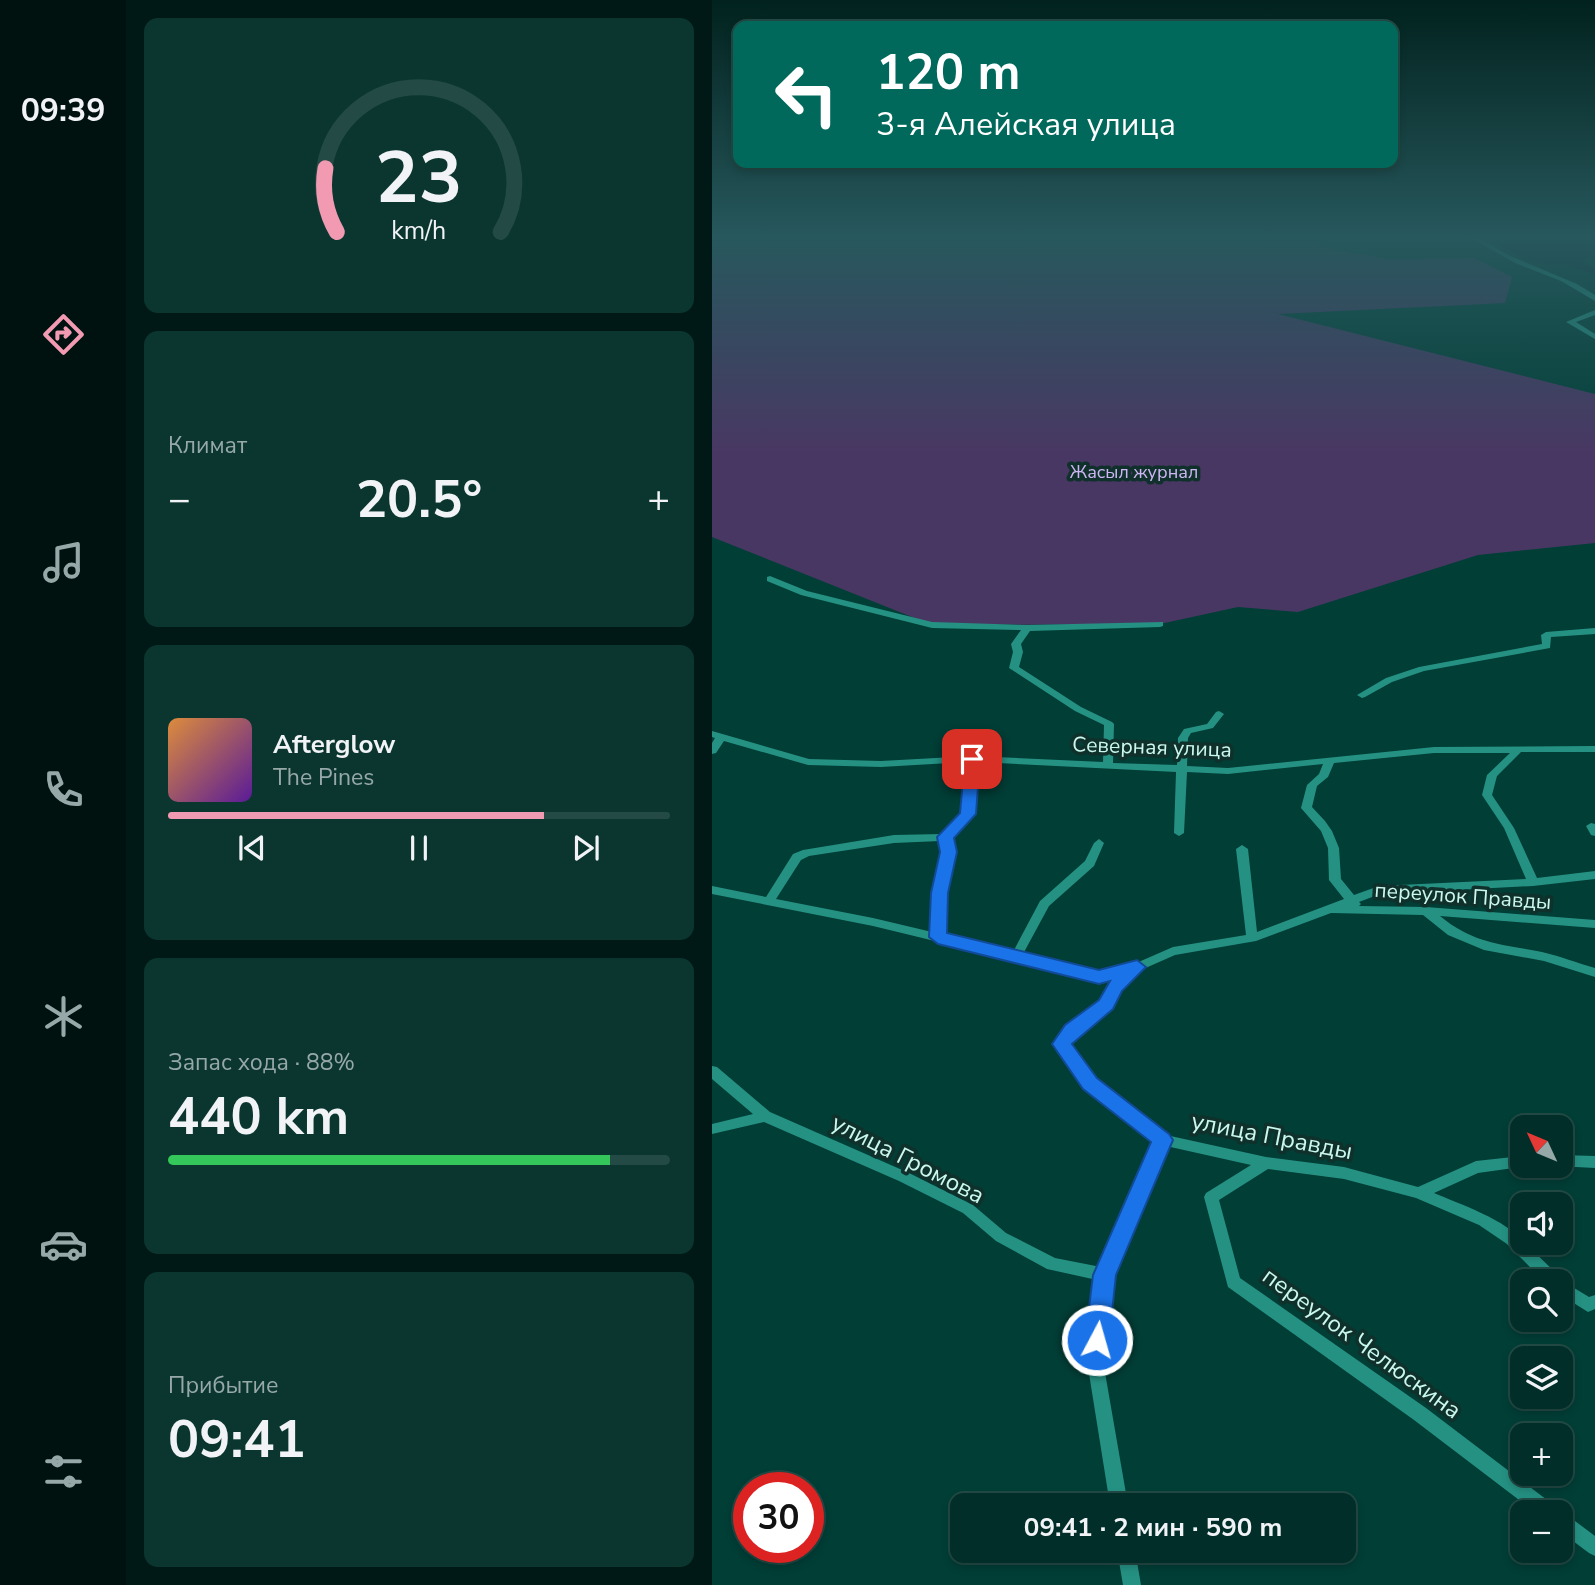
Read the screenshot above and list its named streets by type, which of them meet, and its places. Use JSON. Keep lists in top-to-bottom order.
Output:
{
  "streets": {
    "street": [
      "Северная улица",
      "переулок Правды",
      "улица Правды",
      "улица Громова",
      "переулок Челюскина"
    ]
  },
  "crossings": [
    ["улица Правды", "улица Громова"],
    ["улица Правды", "переулок Челюскина"]
  ],
  "parks": ["Жасыл журнал"],
  "north": "top left",
  "page": {
    "tabs": "09:39",
    "turn": ["120 m", "3-я Алейская улица"],
    "tile": [
      "Климат",
      ["Запас хода · 88%", "440 km"],
      ["Прибытие", "09:41"]
    ],
    "heat": ["−", "20.5°", "+"],
    "song": ["Afterglow", "The Pines"],
    "map_buttons": ["+", "−"],
    "limit": "30",
    "trip": "09:41 · 2 мин · 590 m",
    "gauge": ["23", "km/h"]
  }
}
